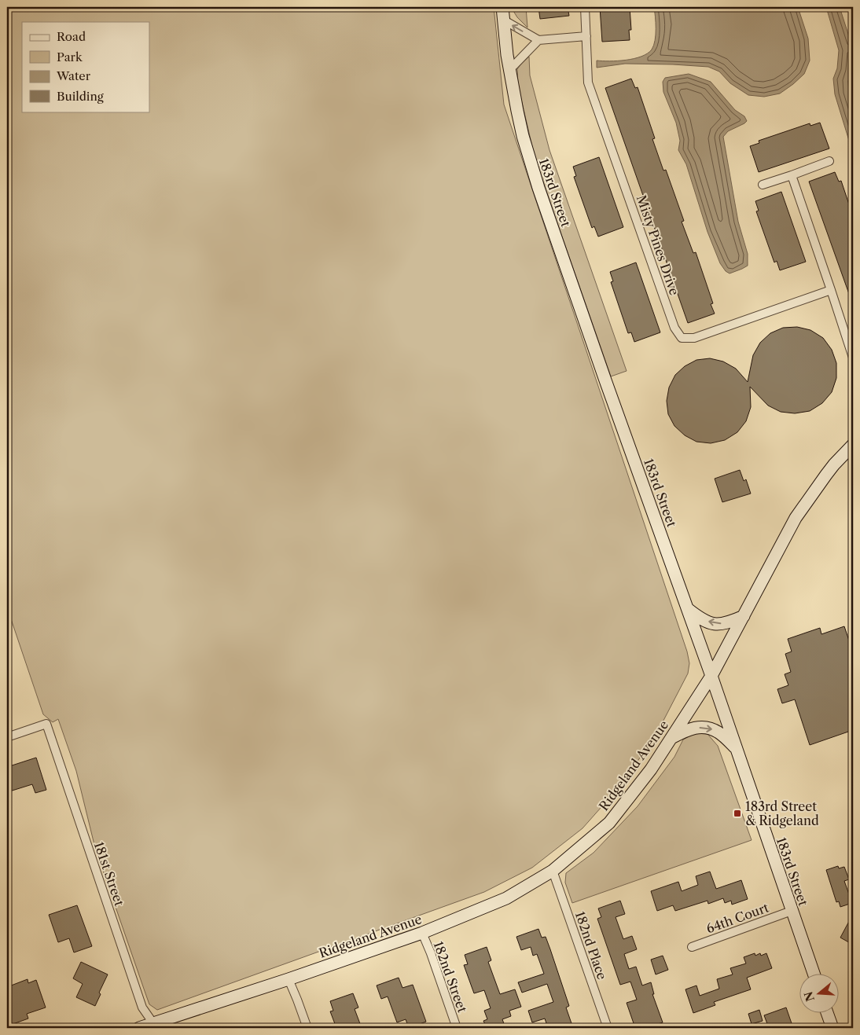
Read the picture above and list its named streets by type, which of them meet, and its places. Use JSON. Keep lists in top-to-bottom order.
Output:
{
  "streets": {
    "street": [
      "183rd Street",
      "Misty Pines Drive",
      "Ridgeland Avenue",
      "181st Street",
      "64th Court",
      "182nd Place",
      "182nd Street"
    ]
  },
  "crossings": [
    ["183rd Street", "Ridgeland Avenue"],
    ["183rd Street", "64th Court"],
    ["Ridgeland Avenue", "181st Street"],
    ["Ridgeland Avenue", "182nd Place"],
    ["Ridgeland Avenue", "182nd Street"]
  ],
  "places": {
    "transit": ["183rd Street & Ridgeland"]
  },
  "legend": [
    "Road",
    "Park",
    "Water",
    "Building"
  ],
  "north": "left"
}
